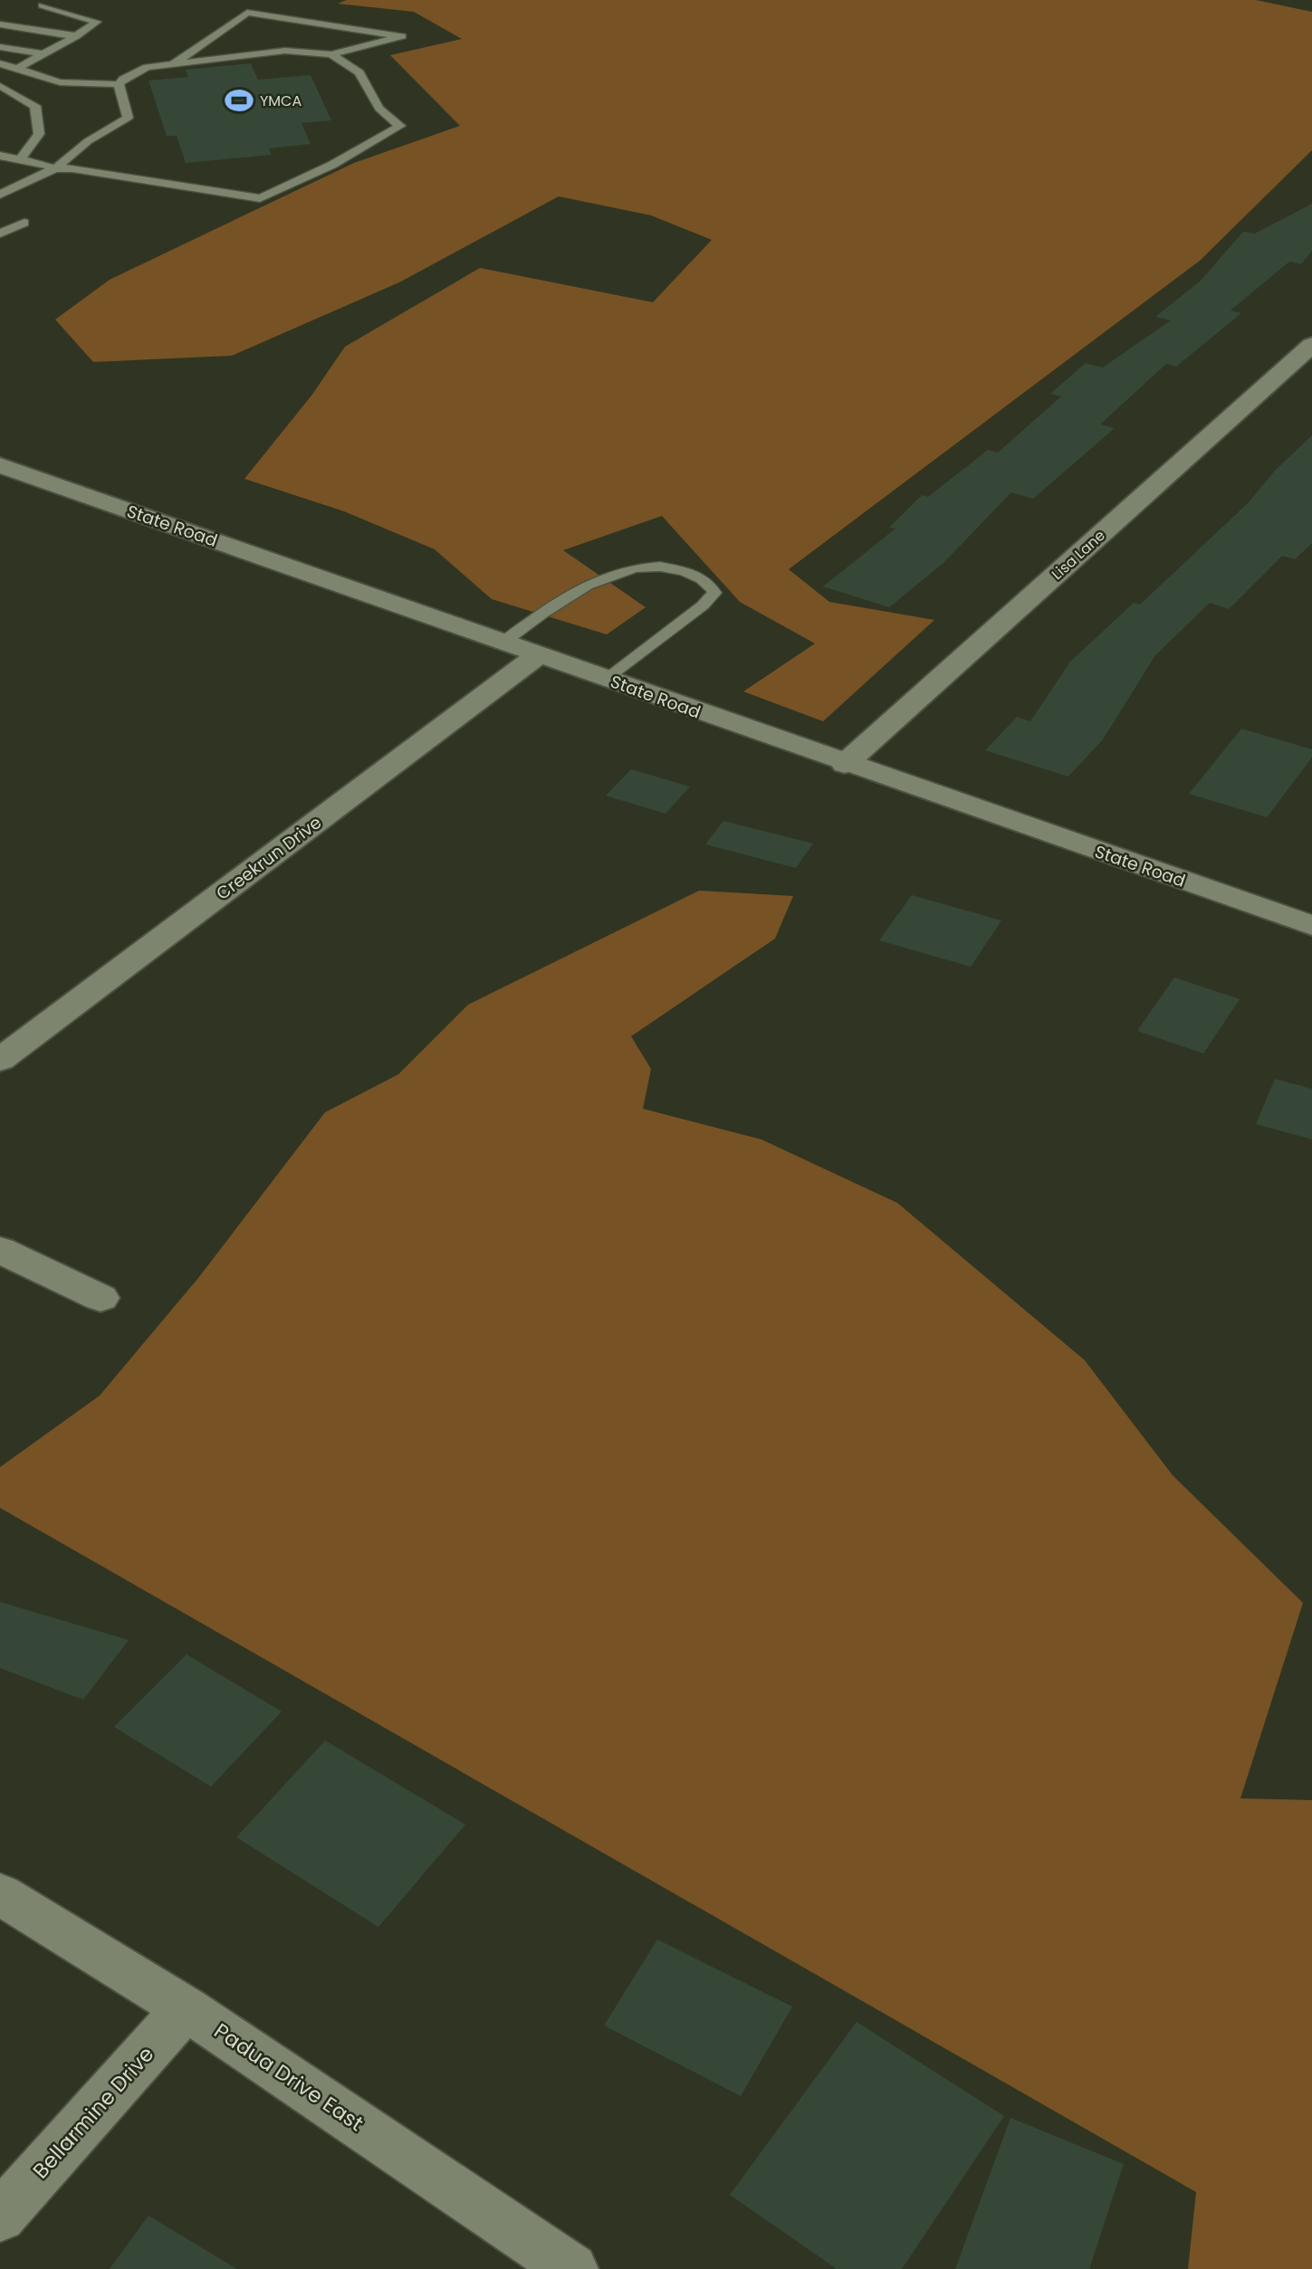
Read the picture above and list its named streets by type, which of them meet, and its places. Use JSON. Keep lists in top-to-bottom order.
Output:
{
  "streets": {
    "street": [
      "State Road",
      "Lisa Lane",
      "Creekrun Drive",
      "Padua Drive East",
      "Bellarmine Drive"
    ]
  },
  "crossings": [
    ["State Road", "Lisa Lane"],
    ["State Road", "Creekrun Drive"],
    ["Padua Drive East", "Bellarmine Drive"]
  ],
  "places": {
    "sports": ["YMCA"]
  }
}
